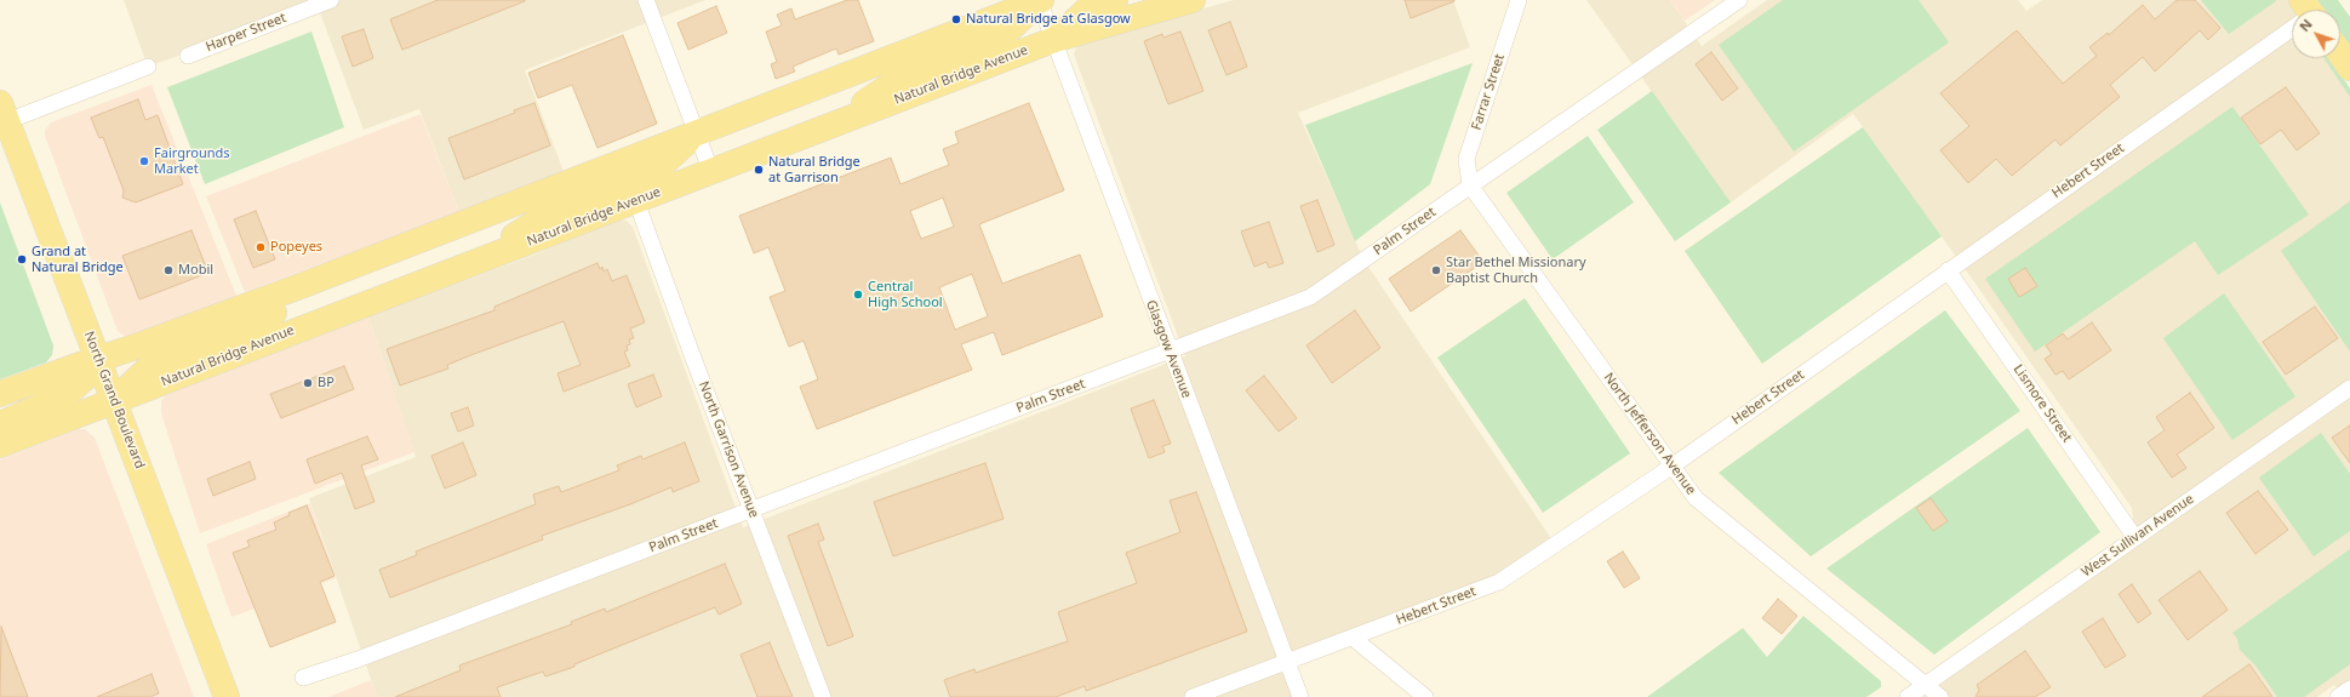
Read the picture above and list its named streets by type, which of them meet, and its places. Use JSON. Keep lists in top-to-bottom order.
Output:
{
  "streets": {
    "main road": ["Natural Bridge Avenue", "North Grand Boulevard"],
    "street": [
      "Harper Street",
      "Farrar Street",
      "Hebert Street",
      "Palm Street",
      "Glasgow Avenue",
      "Lismore Street",
      "North Jefferson Avenue",
      "North Garrison Avenue",
      "West Sullivan Avenue"
    ]
  },
  "crossings": [
    ["Natural Bridge Avenue", "Glasgow Avenue"],
    ["Natural Bridge Avenue", "North Grand Boulevard"],
    ["Natural Bridge Avenue", "North Garrison Avenue"],
    ["Farrar Street", "Palm Street"],
    ["Farrar Street", "North Jefferson Avenue"],
    ["Hebert Street", "Glasgow Avenue"],
    ["Hebert Street", "Lismore Street"],
    ["Hebert Street", "North Jefferson Avenue"],
    ["Palm Street", "Glasgow Avenue"],
    ["Palm Street", "North Jefferson Avenue"],
    ["Palm Street", "North Garrison Avenue"],
    ["Lismore Street", "West Sullivan Avenue"],
    ["North Jefferson Avenue", "West Sullivan Avenue"]
  ],
  "places": [
    "Natural Bridge at Glasgow",
    "Fairgrounds Market",
    "Natural Bridge at Garrison",
    "Popeyes",
    "Grand at Natural Bridge",
    "Mobil",
    "Star Bethel Missionary Baptist Church",
    "Central High School",
    "BP"
  ],
  "north": "top left"
}
